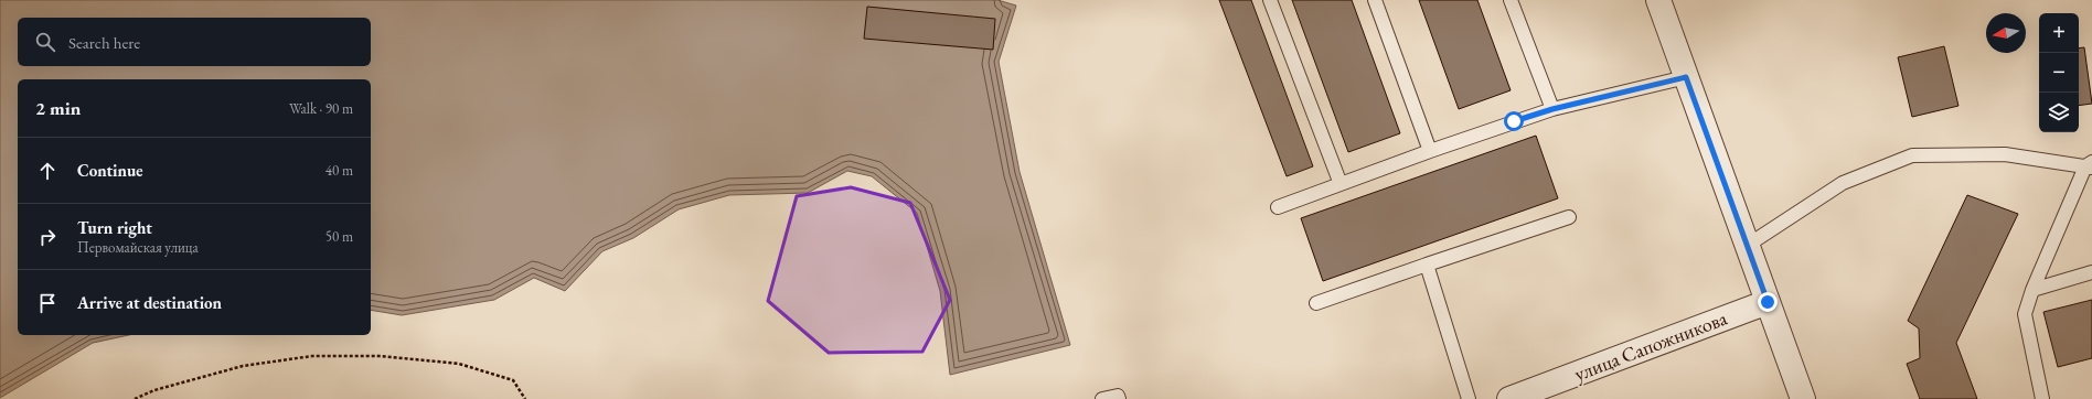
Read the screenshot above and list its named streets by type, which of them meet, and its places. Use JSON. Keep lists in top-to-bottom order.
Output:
{
  "streets": {
    "street": ["улица Сапожникова"]
  },
  "north": "left",
  "page": {
    "map_buttons": ["+", "−"],
    "search": "Search here",
    "heading": ["2 min", "Walk · 90 m"],
    "list": [
      ["Continue", "40 m"],
      ["Turn right", "Первомайская улица", "50 m"],
      "Arrive at destination"
    ]
  }
}
